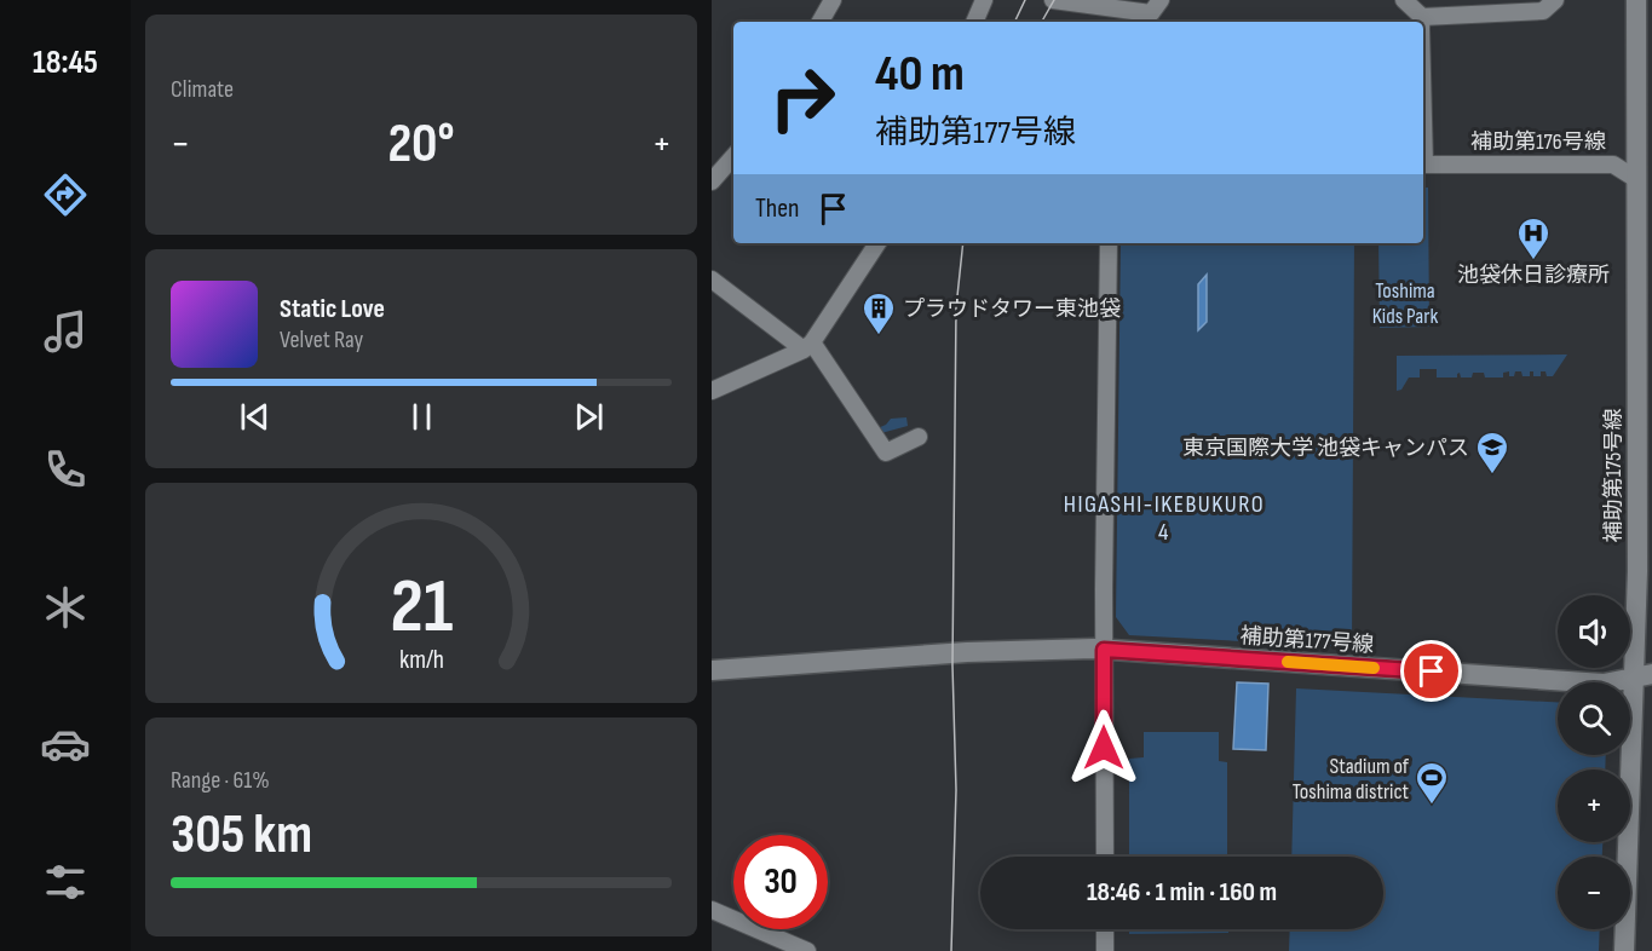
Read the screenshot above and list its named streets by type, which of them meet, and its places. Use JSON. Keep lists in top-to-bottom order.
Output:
{
  "streets": {
    "street": ["補助第176号線", "補助第175号線", "補助第177号線"]
  },
  "crossings": [
    ["補助第176号線", "補助第175号線"],
    ["補助第175号線", "補助第177号線"]
  ],
  "districts": ["HIGASHI-IKEBUKURO 4"],
  "parks": ["Toshima Kids Park"],
  "places": {
    "hospital": ["池袋休日診療所"],
    "building": ["プラウドタワー東池袋"],
    "school or university": ["東京国際大学 池袋キャンパス"],
    "sports": ["Stadium of Toshima district"]
  },
  "page": {
    "tabs": "18:45",
    "tile": [
      "Climate",
      ["Range · 61%", "305 km"]
    ],
    "turn": ["40 m", "補助第177号線"],
    "heat": ["−", "20°", "+"],
    "then": "Then",
    "song": ["Static Love", "Velvet Ray"],
    "map_buttons": ["+", "−"],
    "limit": "30",
    "trip": "18:46 · 1 min · 160 m",
    "gauge": ["21", "km/h"]
  }
}
